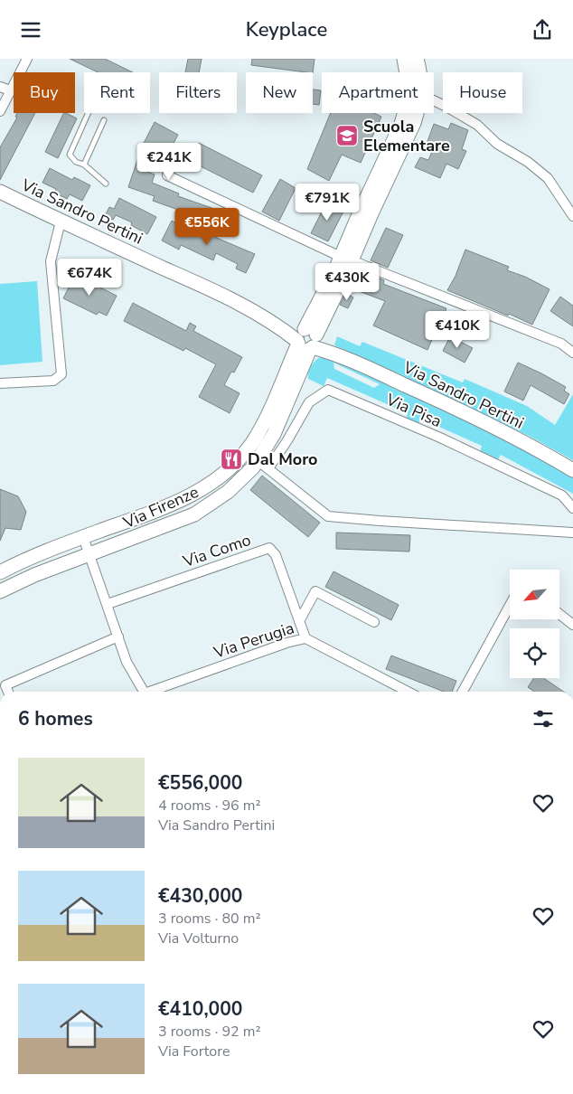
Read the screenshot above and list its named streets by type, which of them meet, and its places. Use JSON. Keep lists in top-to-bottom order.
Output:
{
  "streets": {
    "street": [
      "Via Sandro Pertini",
      "Via Pisa",
      "Via Firenze",
      "Via Como",
      "Via Perugia"
    ]
  },
  "crossings": [
    ["Via Sandro Pertini", "Via Firenze"],
    ["Via Pisa", "Via Firenze"],
    ["Via Como", "Via Perugia"]
  ],
  "places": {
    "school or university": ["Scuola Elementare"],
    "restaurant": ["Dal Moro"]
  },
  "north": "bottom left",
  "page": {
    "header": "Keyplace",
    "chip": [
      "Buy",
      "Rent",
      "Filters",
      "New",
      "Apartment",
      "House"
    ],
    "price": [
      "€241K",
      "€791K",
      "€556K",
      "€674K",
      "€430K",
      "€410K"
    ],
    "heading": "6 homes",
    "list": [
      {
        "name": "€556,000",
        "note": "4 rooms · 96 m² · Via Sandro Pertini"
      },
      {
        "name": "€430,000",
        "note": "3 rooms · 80 m² · Via Volturno"
      },
      {
        "name": "€410,000",
        "note": "3 rooms · 92 m² · Via Fortore"
      }
    ]
  }
}
